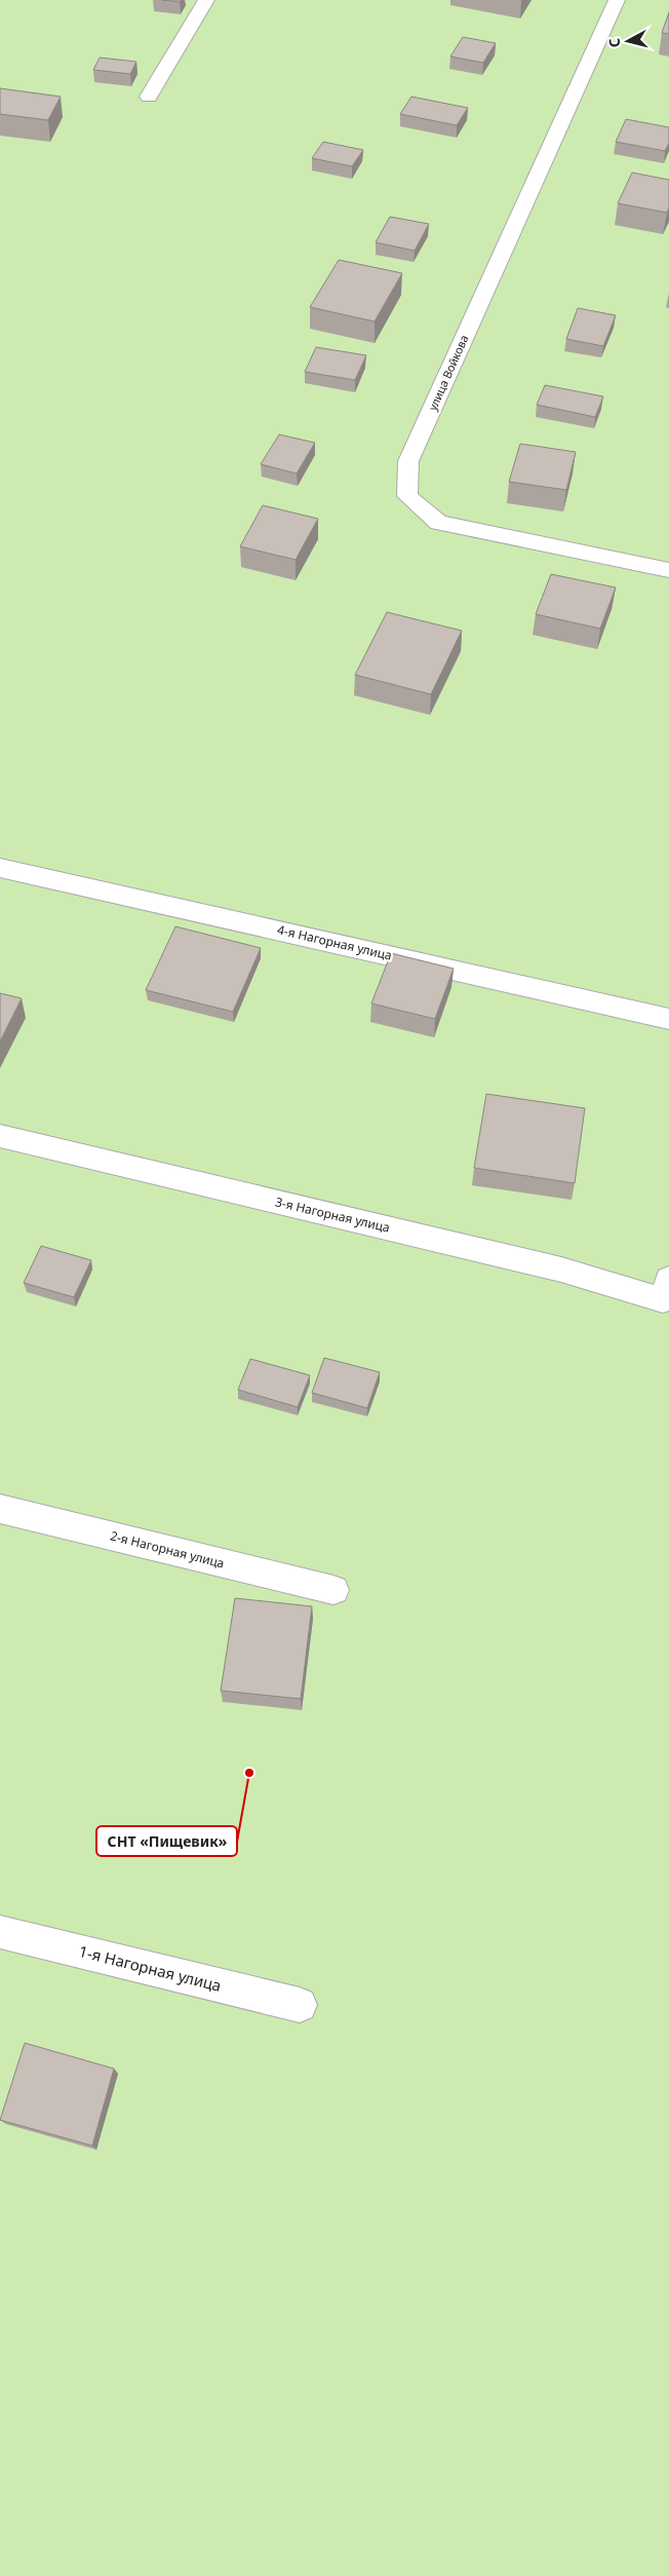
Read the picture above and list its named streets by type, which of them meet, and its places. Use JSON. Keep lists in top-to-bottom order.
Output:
{
  "streets": {
    "street": [
      "улица Войкова",
      "4-я Нагорная улица",
      "3-я Нагорная улица",
      "2-я Нагорная улица",
      "1-я Нагорная улица"
    ]
  },
  "places": ["СНТ «Пищевик»"],
  "north": "left"
}
